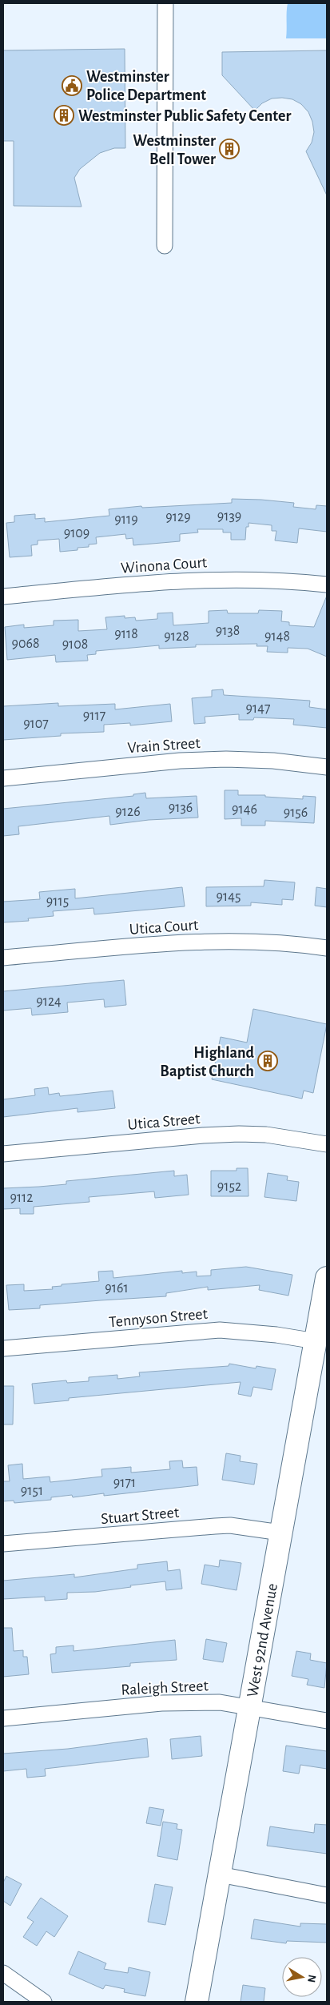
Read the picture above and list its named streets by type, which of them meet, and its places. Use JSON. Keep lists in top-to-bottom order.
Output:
{
  "streets": {
    "main road": ["West 92nd Avenue"],
    "street": [
      "Winona Court",
      "Vrain Street",
      "Utica Court",
      "Utica Street",
      "Tennyson Street",
      "Stuart Street",
      "Raleigh Street"
    ]
  },
  "crossings": [
    ["Tennyson Street", "West 92nd Avenue"],
    ["Stuart Street", "West 92nd Avenue"],
    ["West 92nd Avenue", "Raleigh Street"]
  ],
  "places": {
    "public building": ["Westminster Police Department"],
    "building": ["Westminster Public Safety Center", "Westminster Bell Tower", "Highland Baptist Church"]
  },
  "house_numbers": [
    "9139",
    "9129",
    "9119",
    "9109",
    "9138",
    "9118",
    "9128",
    "9148",
    "9068",
    "9108",
    "9147",
    "9117",
    "9107",
    "9136",
    "9146",
    "9126",
    "9156",
    "9145",
    "9115",
    "9124",
    "9152",
    "9112",
    "9161",
    "9171",
    "9151"
  ],
  "north": "right"
}
